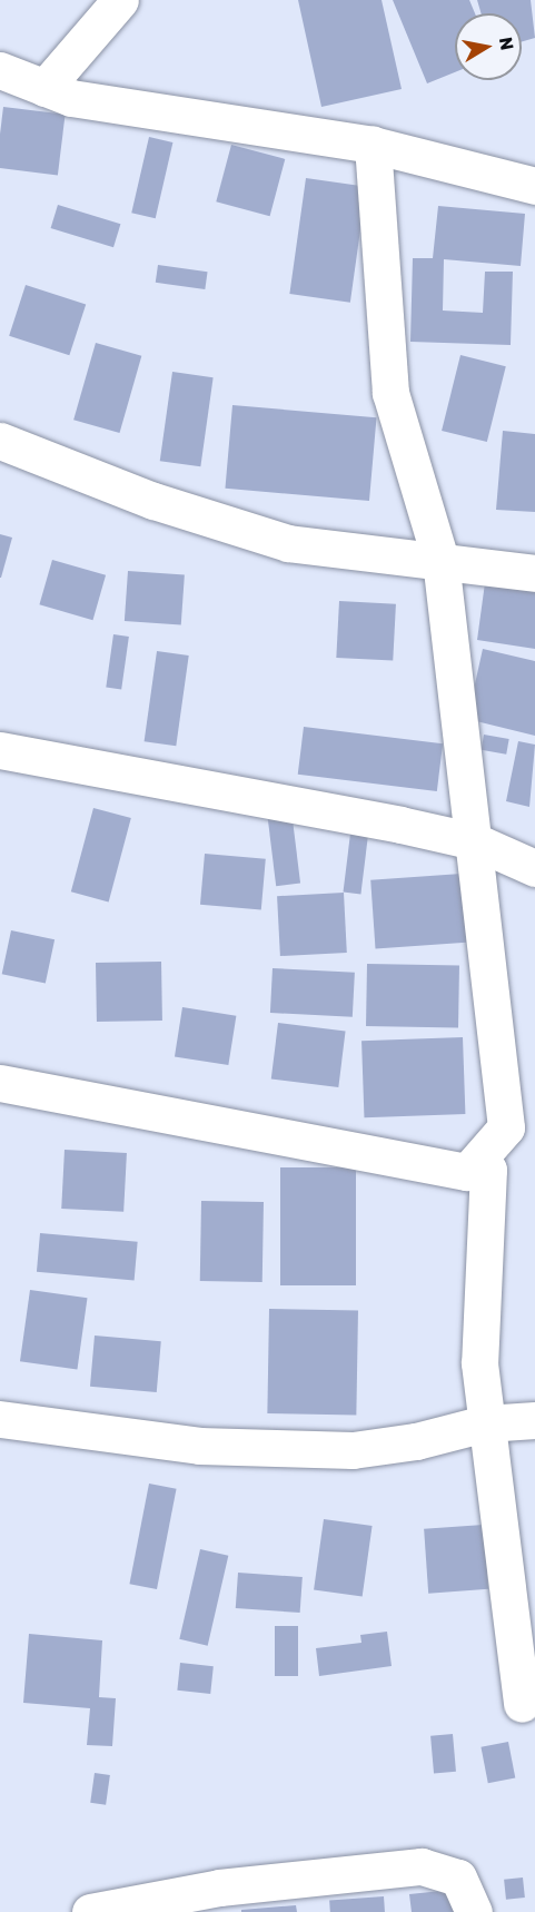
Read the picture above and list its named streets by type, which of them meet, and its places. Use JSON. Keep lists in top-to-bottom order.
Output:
{
  "north": "right"
}
